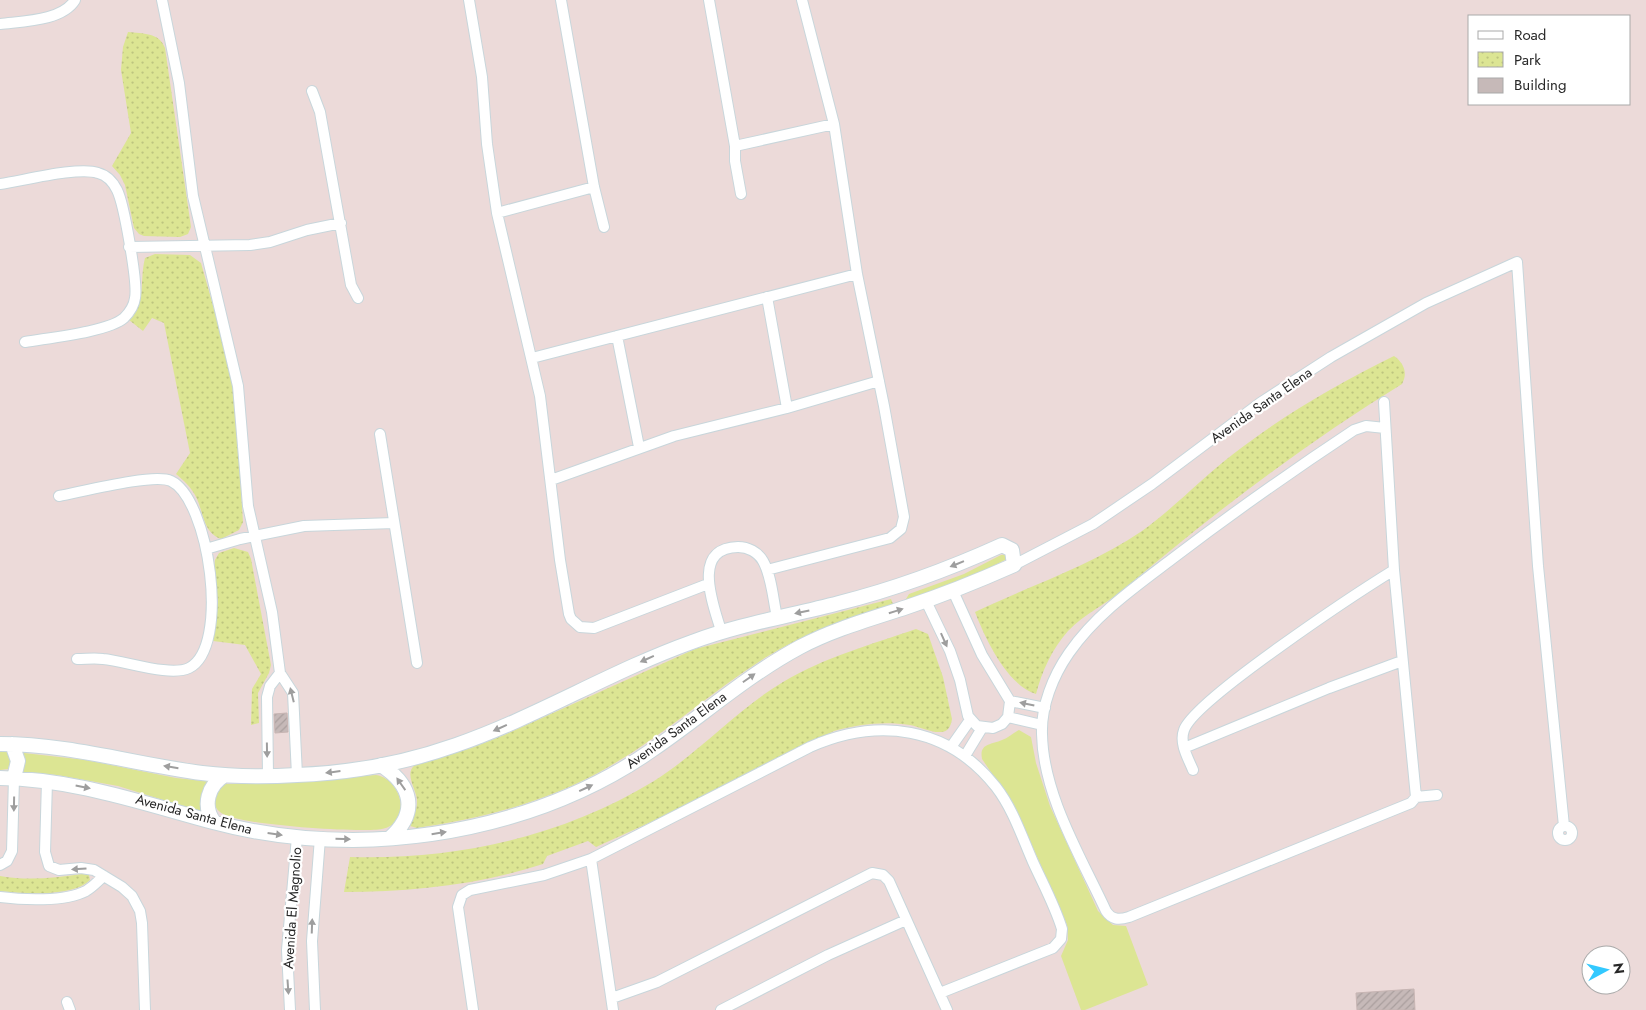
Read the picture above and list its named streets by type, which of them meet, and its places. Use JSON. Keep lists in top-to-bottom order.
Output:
{
  "streets": {
    "street": ["Avenida Santa Elena", "Avenida El Magnolio"]
  },
  "crossings": [
    ["Avenida Santa Elena", "Avenida El Magnolio"]
  ],
  "legend": ["Road", "Park", "Building"],
  "north": "right"
}
